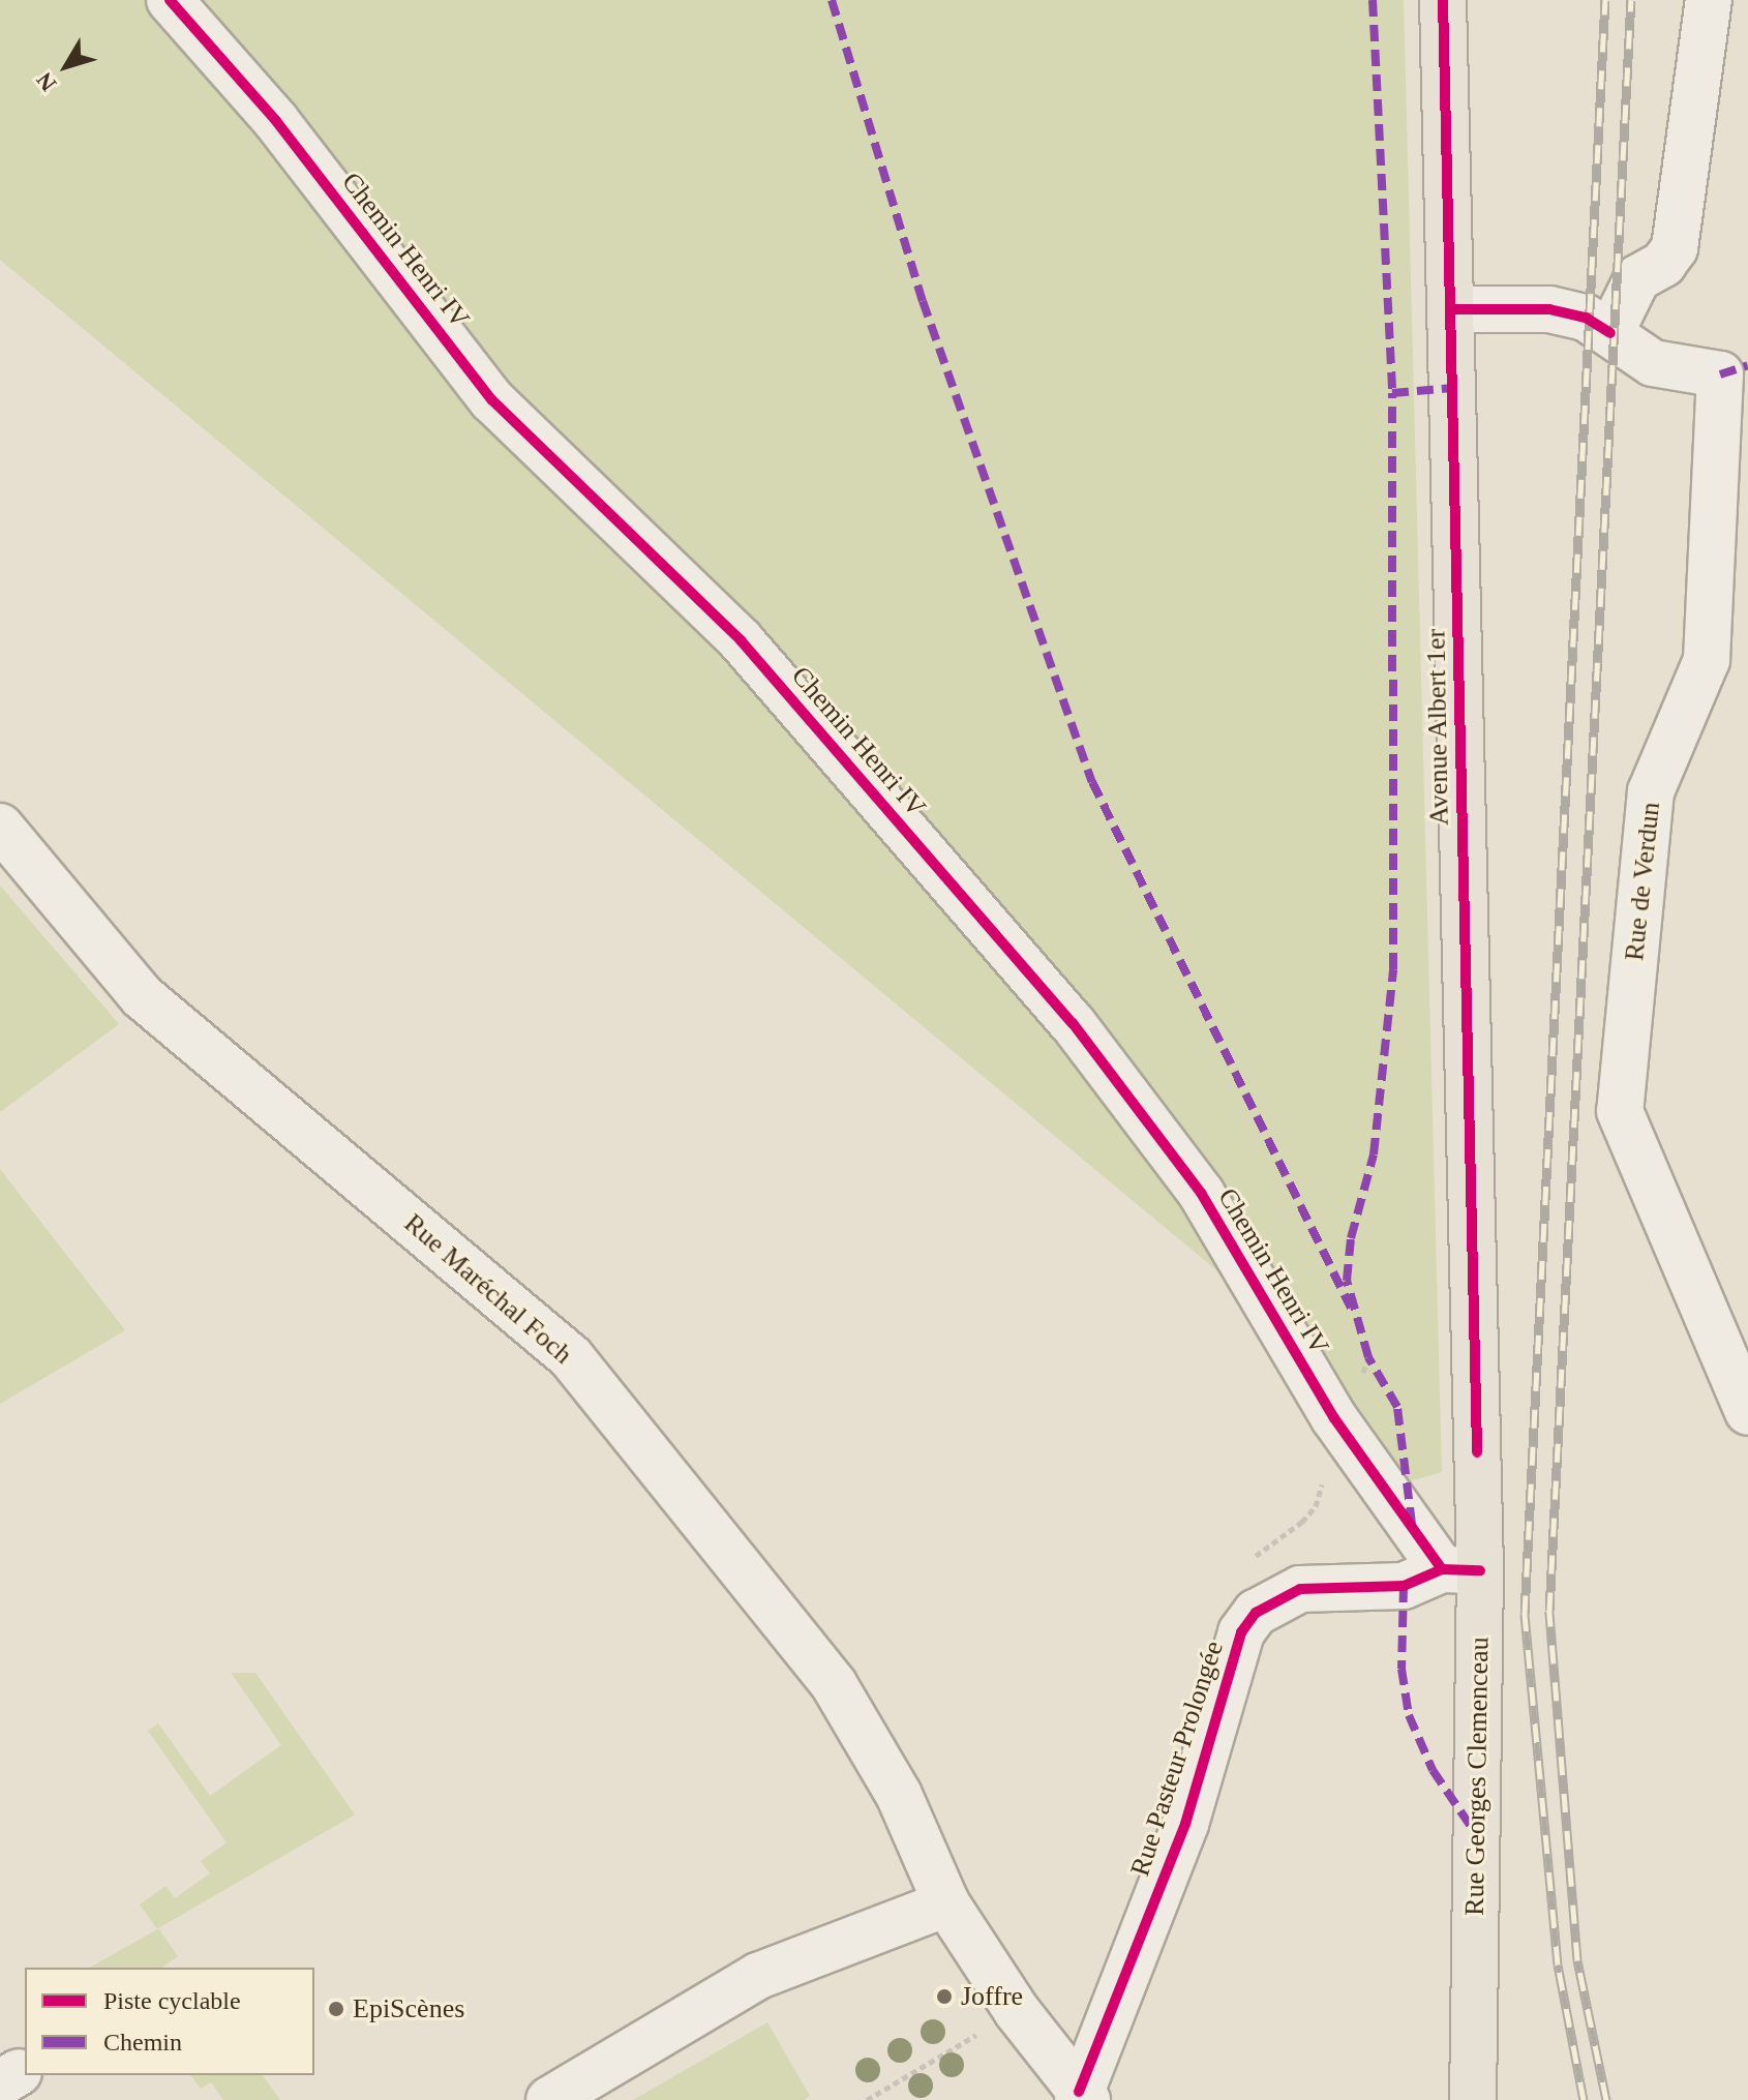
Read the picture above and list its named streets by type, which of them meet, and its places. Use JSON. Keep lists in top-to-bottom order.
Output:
{
  "streets": {
    "main road": ["Avenue Albert 1er", "Rue Georges Clemenceau"],
    "street": [
      "Chemin Henri IV",
      "Rue de Verdun",
      "Rue Maréchal Foch",
      "Rue Pasteur Prolongée"
    ]
  },
  "crossings": [
    ["Chemin Henri IV", "Rue Pasteur Prolongée"],
    ["Chemin Henri IV", "Rue Georges Clemenceau"],
    ["Avenue Albert 1er", "Rue de Verdun"],
    ["Avenue Albert 1er", "Rue Georges Clemenceau"],
    ["Rue Maréchal Foch", "Rue Pasteur Prolongée"],
    ["Rue Pasteur Prolongée", "Rue Georges Clemenceau"]
  ],
  "places": ["Joffre", "EpiScènes"],
  "legend": ["Piste cyclable", "Chemin"],
  "north": "bottom left"
}
